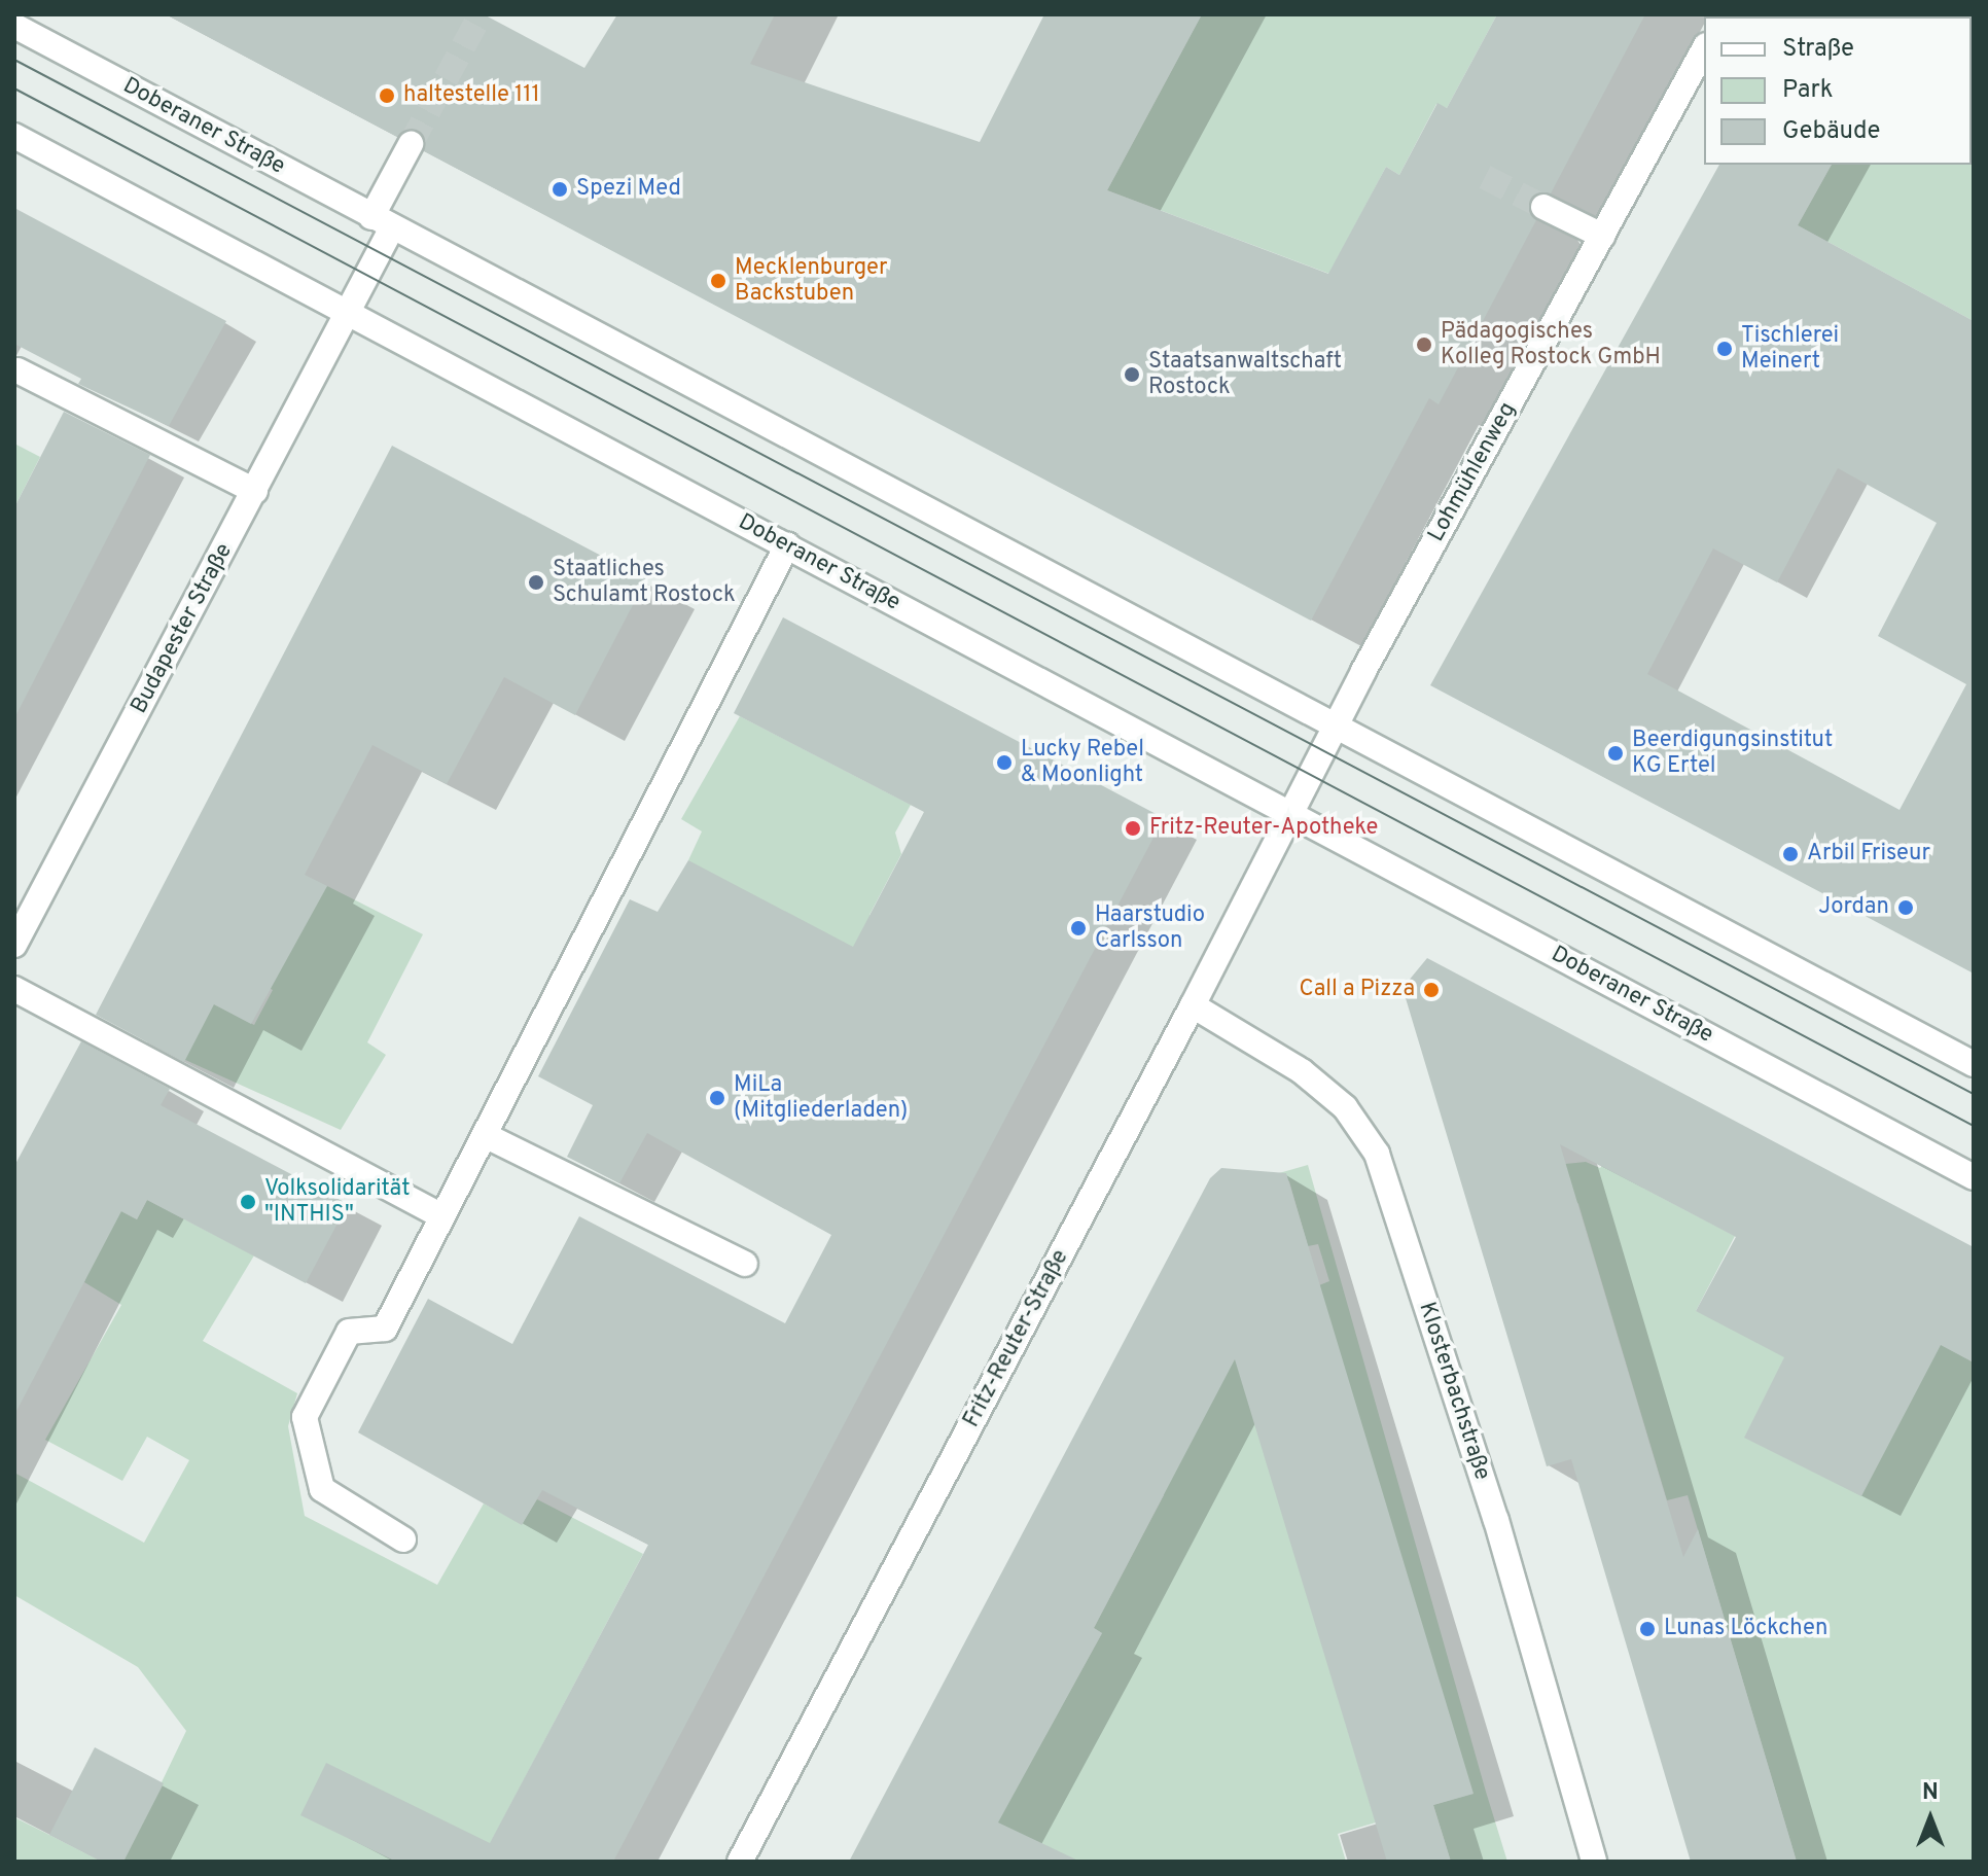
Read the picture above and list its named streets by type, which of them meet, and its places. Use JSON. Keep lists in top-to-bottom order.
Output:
{
  "streets": {
    "street": [
      "Doberaner Straße",
      "Lohmühlenweg",
      "Budapester Straße",
      "Fritz-Reuter-Straße",
      "Klosterbachstraße"
    ]
  },
  "crossings": [
    ["Doberaner Straße", "Lohmühlenweg"],
    ["Doberaner Straße", "Budapester Straße"],
    ["Doberaner Straße", "Fritz-Reuter-Straße"],
    ["Fritz-Reuter-Straße", "Klosterbachstraße"]
  ],
  "places": [
    "haltestelle 111",
    "Spezi Med",
    "Mecklenburger Backstuben",
    "Pädagogisches Kolleg Rostock GmbH",
    "Tischlerei Meinert",
    "Staatsanwaltschaft Rostock",
    "Staatliches Schulamt Rostock",
    "Beerdigungsinstitut KG Ertel",
    "Lucky Rebel & Moonlight",
    "Fritz-Reuter-Apotheke",
    "Arbil Friseur",
    "Jordan",
    "Haarstudio Carlsson",
    "Call a Pizza",
    "MiLa (Mitgliederladen)",
    "Volksolidarität \"INTHIS\"",
    "Lunas Löckchen"
  ],
  "legend": ["Straße", "Park", "Gebäude"],
  "north": "top"
}
